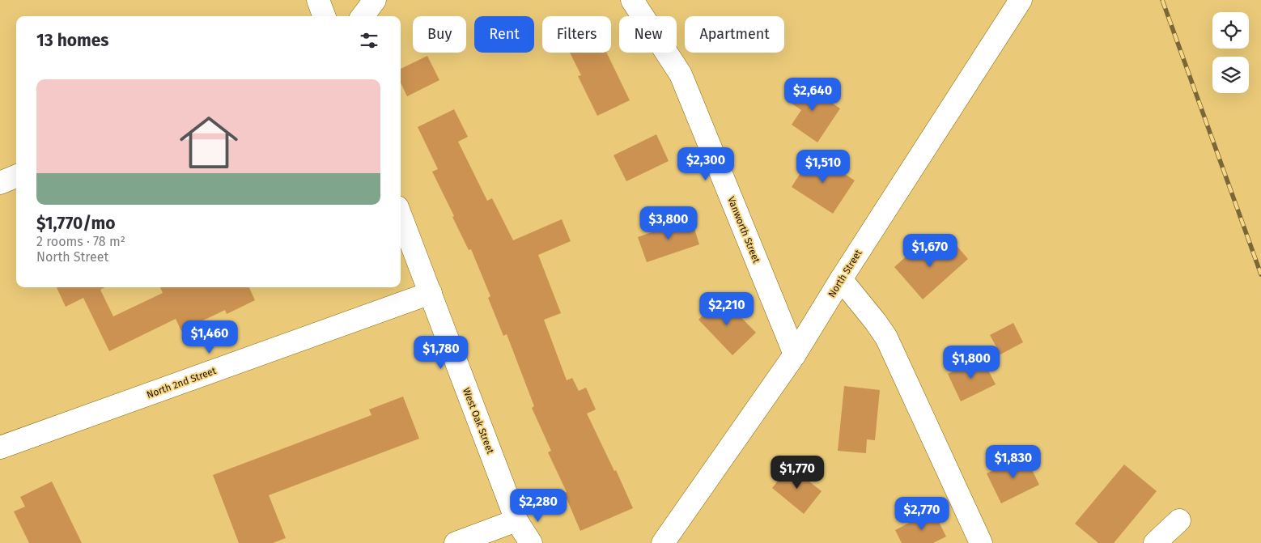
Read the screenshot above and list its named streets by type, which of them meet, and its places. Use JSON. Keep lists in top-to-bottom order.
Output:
{
  "streets": {
    "street": [
      "Vanworth Street",
      "North Street",
      "North 2nd Street",
      "West Oak Street"
    ]
  },
  "crossings": [
    ["Vanworth Street", "North Street"],
    ["North 2nd Street", "West Oak Street"]
  ],
  "page": {
    "chip": [
      "Buy",
      "Rent",
      "Filters",
      "New",
      "Apartment"
    ],
    "heading": "13 homes",
    "list": [
      {
        "name": "$1,770/mo",
        "note": "2 rooms · 78 m² · North Street"
      }
    ],
    "price": [
      "$2,640",
      "$2,300",
      "$1,510",
      "$3,800",
      "$1,670",
      "$2,210",
      "$1,460",
      "$1,780",
      "$1,800",
      "$1,830",
      "$1,770",
      "$2,280",
      "$2,770"
    ]
  }
}
